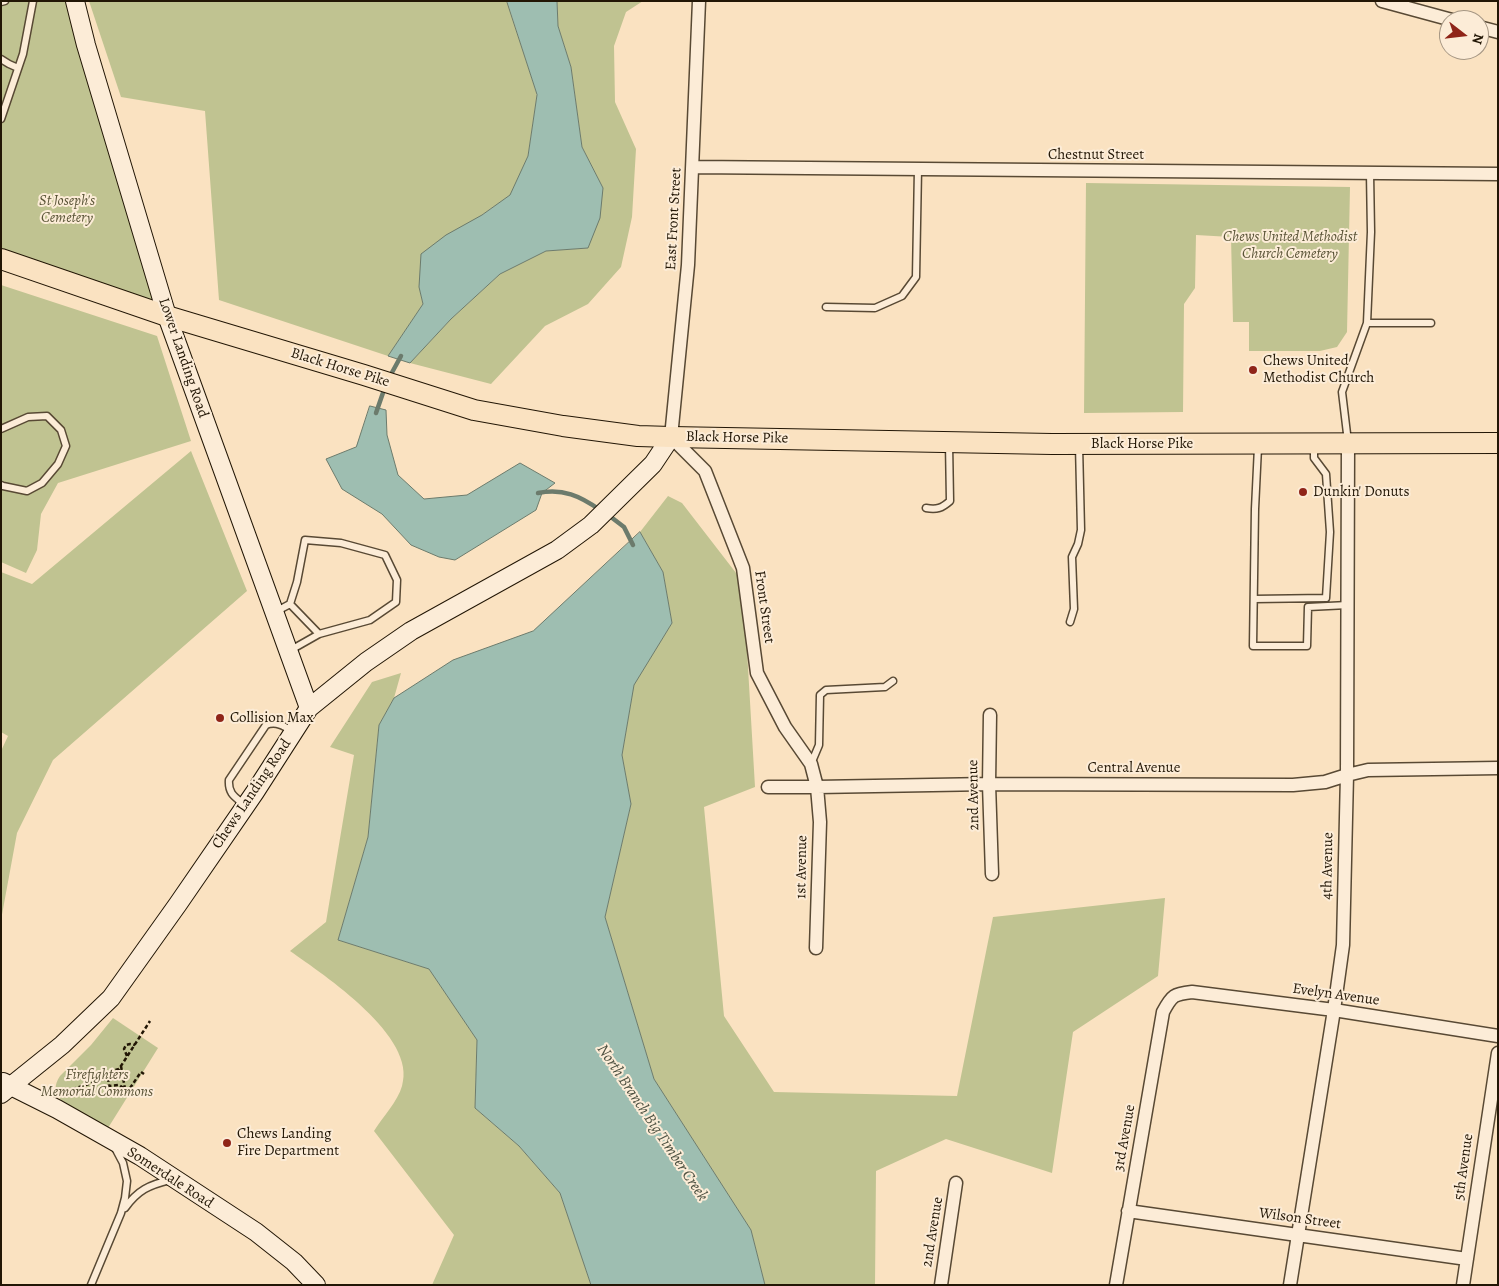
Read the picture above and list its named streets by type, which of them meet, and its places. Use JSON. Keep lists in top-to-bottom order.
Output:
{
  "streets": {
    "main road": [
      "Lower Landing Road",
      "Black Horse Pike",
      "Chews Landing Road",
      "Somerdale Road"
    ],
    "street": [
      "Chestnut Street",
      "East Front Street",
      "Front Street",
      "Central Avenue",
      "2nd Avenue",
      "4th Avenue",
      "1st Avenue",
      "Evelyn Avenue",
      "3rd Avenue",
      "5th Avenue",
      "Wilson Street"
    ]
  },
  "crossings": [
    ["Chestnut Street", "East Front Street"],
    ["East Front Street", "Black Horse Pike"],
    ["East Front Street", "Front Street"],
    ["East Front Street", "Chews Landing Road"],
    ["Lower Landing Road", "Black Horse Pike"],
    ["Lower Landing Road", "Chews Landing Road"],
    ["Black Horse Pike", "Front Street"],
    ["Black Horse Pike", "Chews Landing Road"],
    ["Black Horse Pike", "4th Avenue"],
    ["Front Street", "Central Avenue"],
    ["Front Street", "Chews Landing Road"],
    ["Front Street", "1st Avenue"],
    ["Central Avenue", "2nd Avenue"],
    ["Central Avenue", "4th Avenue"],
    ["Central Avenue", "1st Avenue"],
    ["Chews Landing Road", "Somerdale Road"],
    ["4th Avenue", "Evelyn Avenue"],
    ["4th Avenue", "Wilson Street"],
    ["Evelyn Avenue", "3rd Avenue"],
    ["3rd Avenue", "Wilson Street"],
    ["5th Avenue", "Wilson Street"]
  ],
  "water": ["North Branch Big Timber Creek"],
  "parks": ["St Joseph's Cemetery", "Chews United Methodist Church Cemetery", "Firefighters Memorial Commons"],
  "places": [
    "Chews United Methodist Church",
    "Dunkin' Donuts",
    "Collision Max",
    "Chews Landing Fire Department"
  ],
  "north": "right"
}
